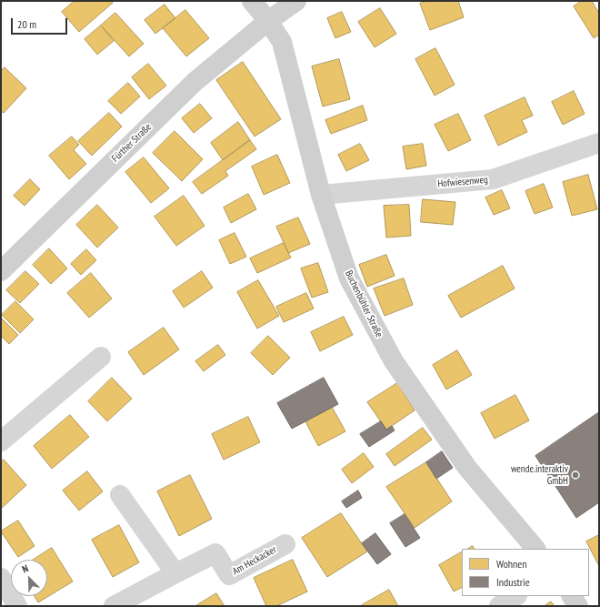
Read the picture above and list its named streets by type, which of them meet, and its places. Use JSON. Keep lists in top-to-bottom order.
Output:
{
  "streets": {
    "street": [
      "Fürther Straße",
      "Hofwiesenweg",
      "Buchenbühler Straße",
      "Am Heckacker"
    ]
  },
  "crossings": [
    ["Fürther Straße", "Buchenbühler Straße"],
    ["Hofwiesenweg", "Buchenbühler Straße"]
  ],
  "places": ["wende.interaktiv GmbH"],
  "legend": ["Wohnen", "Industrie"],
  "scale_bar": "20 m",
  "north": "top left"
}
